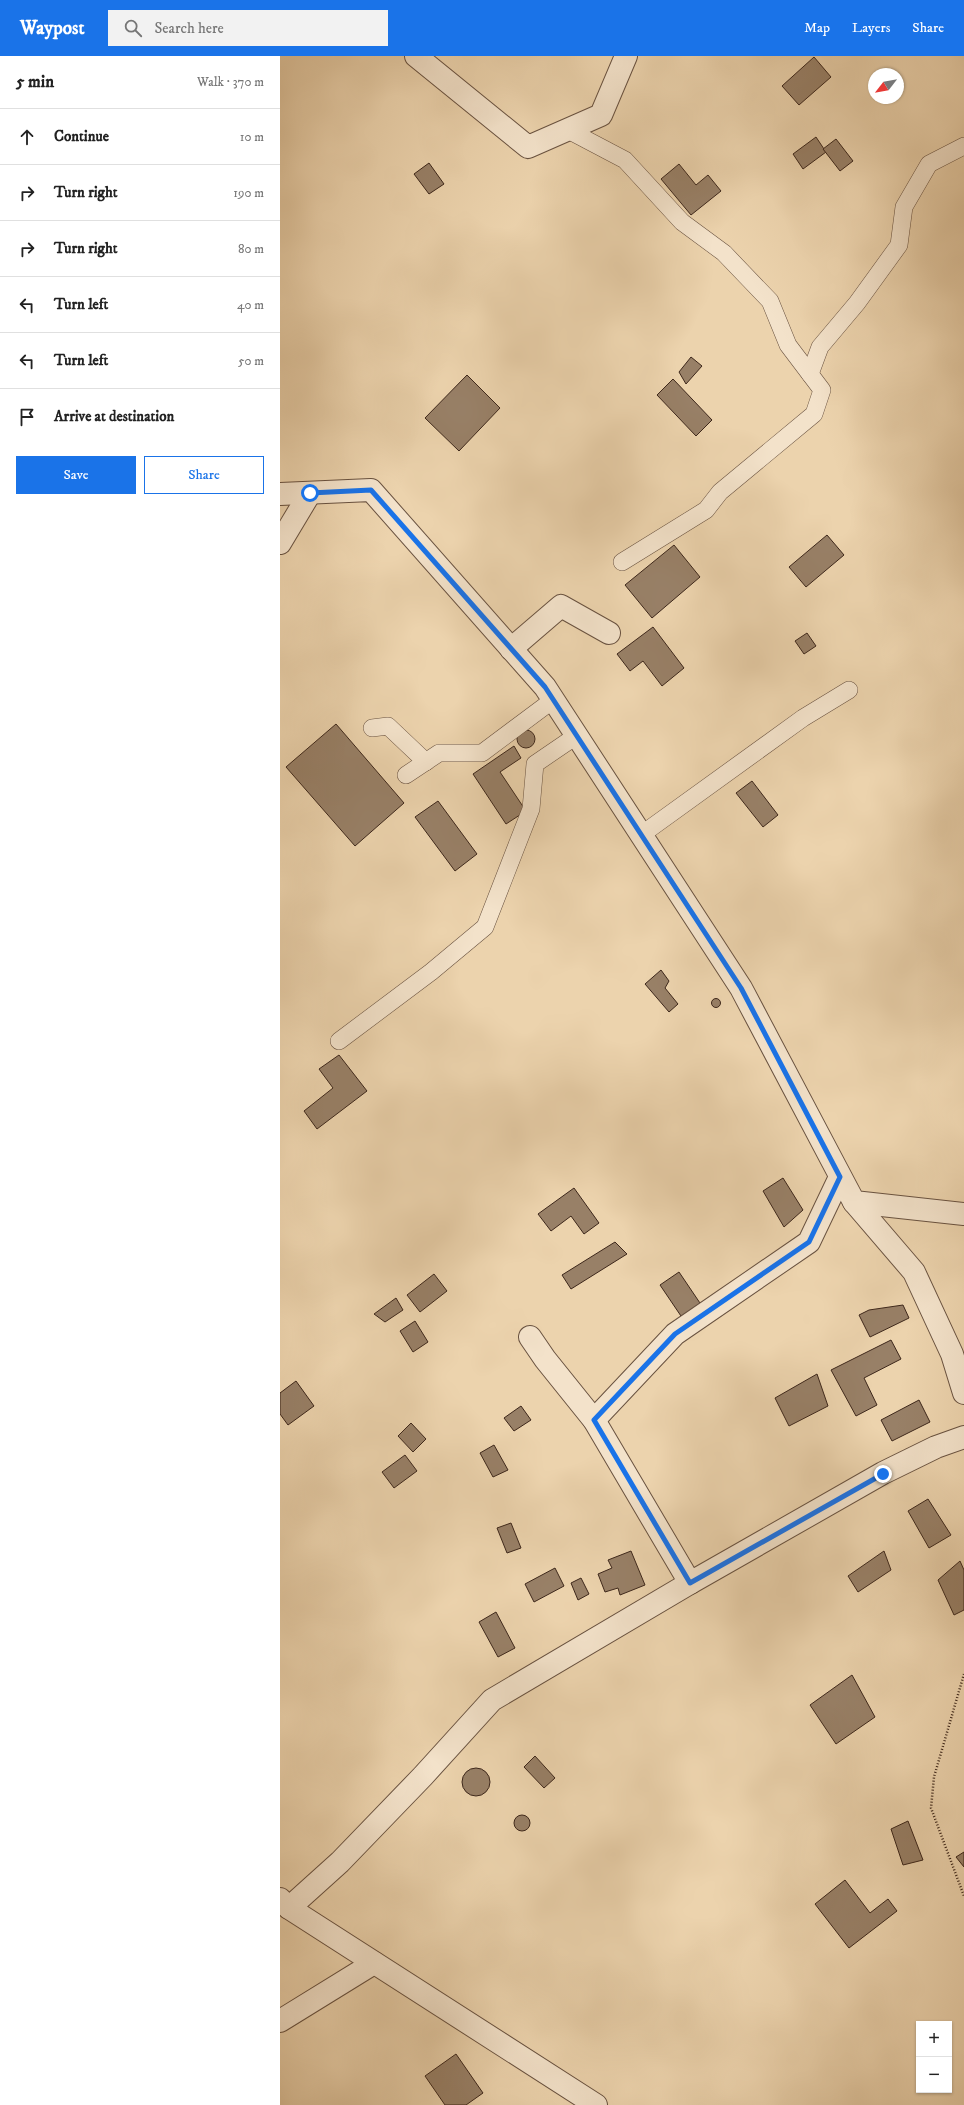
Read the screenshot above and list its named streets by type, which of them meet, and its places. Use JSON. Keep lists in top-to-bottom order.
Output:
{
  "north": "bottom left",
  "page": {
    "header": "Waypost",
    "search": "Search here",
    "nav": ["Map", "Layers", "Share"],
    "heading": ["5 min", "Walk · 370 m"],
    "list": [
      ["Continue", "10 m"],
      ["Turn right", "190 m"],
      ["Turn right", "80 m"],
      ["Turn left", "40 m"],
      ["Turn left", "50 m"],
      "Arrive at destination"
    ],
    "buttons": ["Save", "Share"],
    "map_buttons": ["+", "−"]
  }
}
